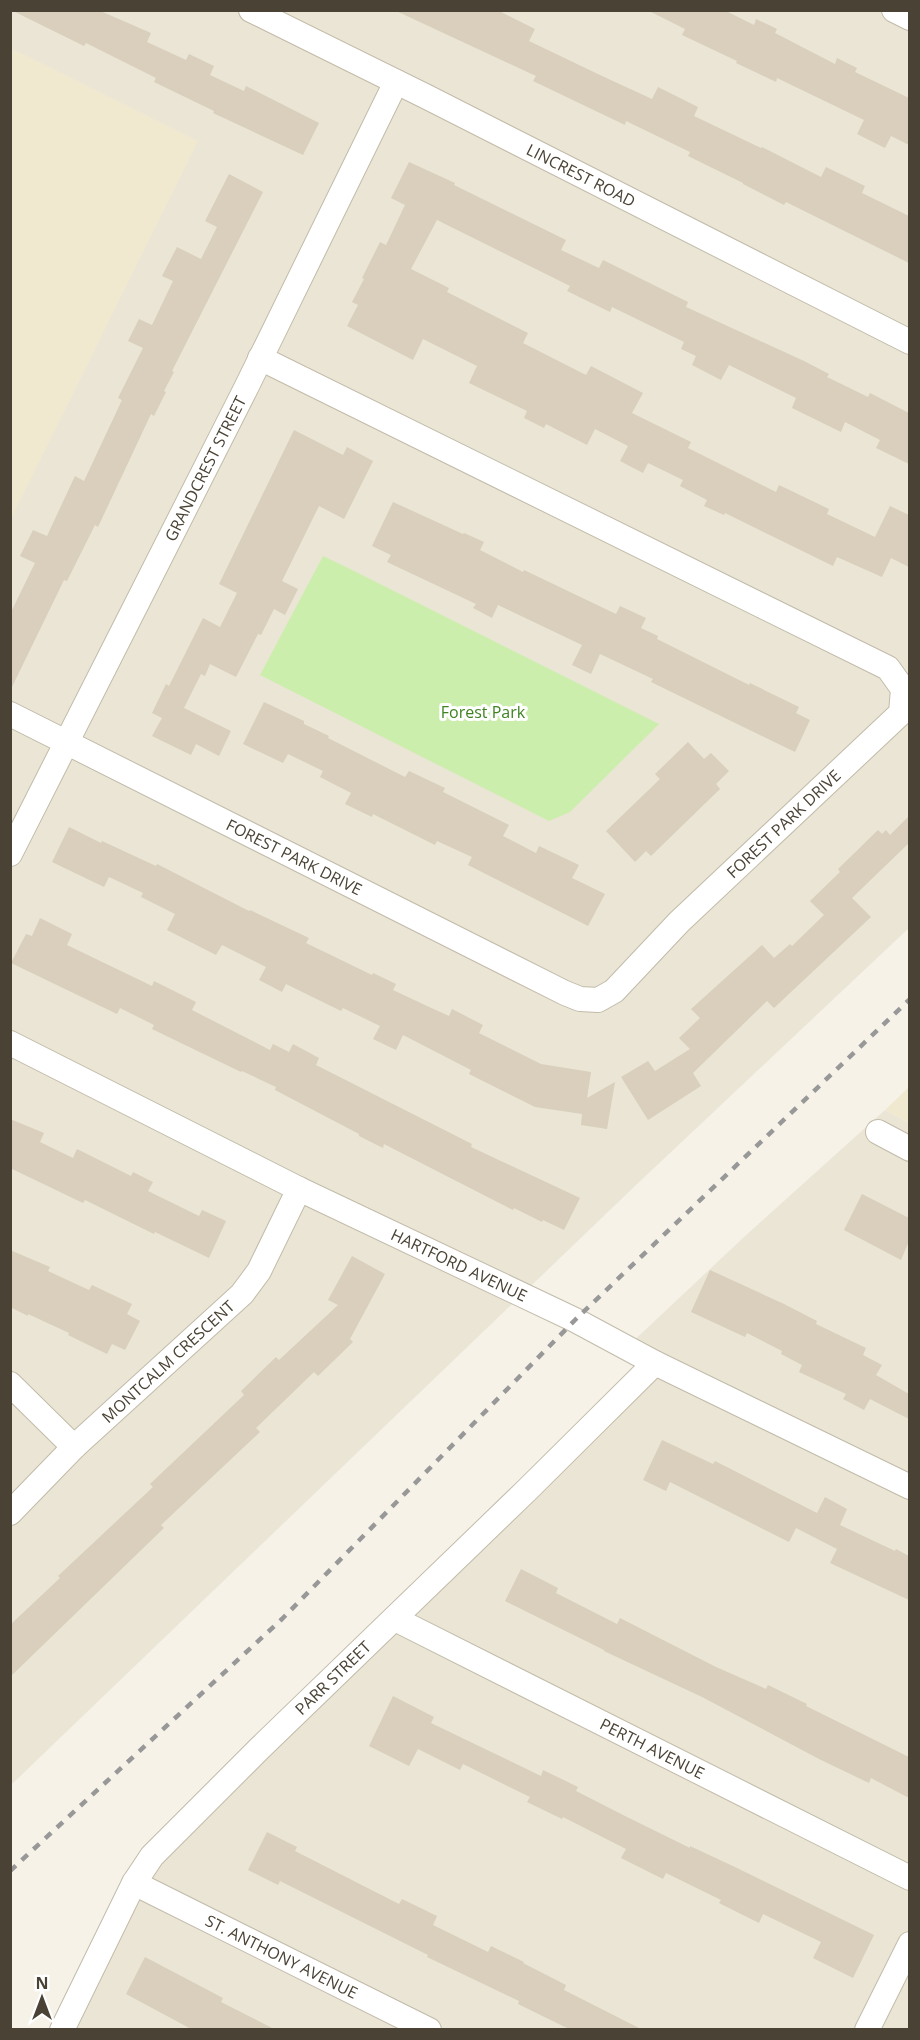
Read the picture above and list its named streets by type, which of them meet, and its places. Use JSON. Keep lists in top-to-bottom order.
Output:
{
  "streets": {
    "street": [
      "LINCREST ROAD",
      "GRANDCREST STREET",
      "FOREST PARK DRIVE",
      "HARTFORD AVENUE",
      "MONTCALM CRESCENT",
      "PARR STREET",
      "PERTH AVENUE",
      "ST. ANTHONY AVENUE"
    ]
  },
  "crossings": [
    ["LINCREST ROAD", "GRANDCREST STREET"],
    ["GRANDCREST STREET", "FOREST PARK DRIVE"],
    ["HARTFORD AVENUE", "MONTCALM CRESCENT"],
    ["HARTFORD AVENUE", "PARR STREET"],
    ["PARR STREET", "PERTH AVENUE"],
    ["PARR STREET", "ST. ANTHONY AVENUE"]
  ],
  "parks": ["Forest Park"],
  "north": "top"
}
